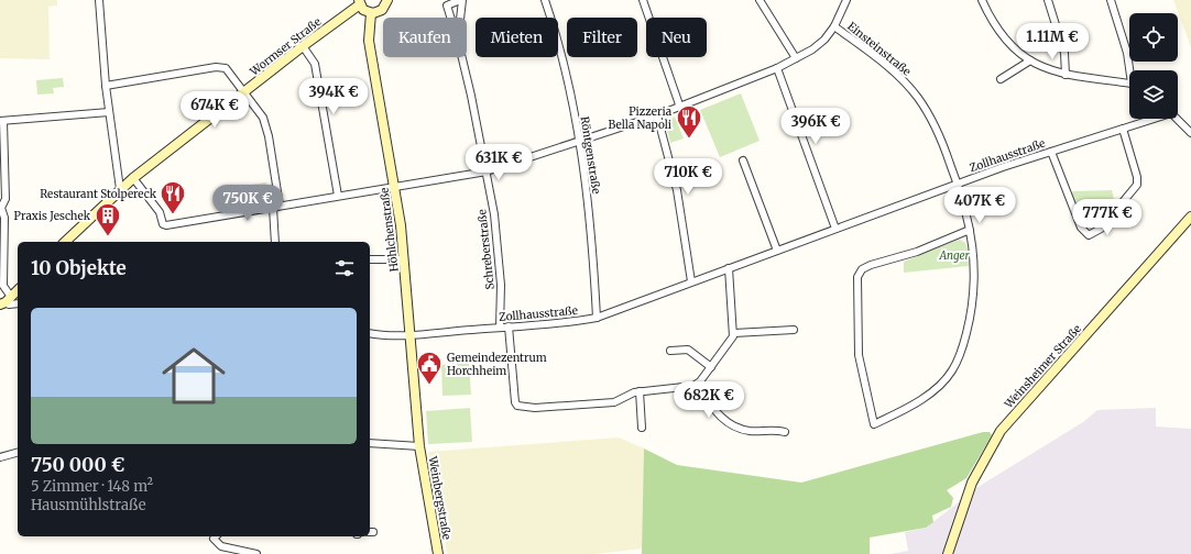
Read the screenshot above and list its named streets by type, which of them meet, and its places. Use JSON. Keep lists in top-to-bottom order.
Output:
{
  "streets": {
    "main road": [
      "Wormser Straße",
      "Höhlchenstraße",
      "Weinsheimer Straße",
      "Weinbergstraße"
    ],
    "street": [
      "Einsteinstraße",
      "Röntgenstraße",
      "Zollhausstraße",
      "Schreberstraße"
    ]
  },
  "crossings": [
    ["Einsteinstraße", "Zollhausstraße"],
    ["Röntgenstraße", "Zollhausstraße"],
    ["Zollhausstraße", "Höhlchenstraße"],
    ["Zollhausstraße", "Schreberstraße"],
    ["Höhlchenstraße", "Weinbergstraße"]
  ],
  "parks": ["Anger"],
  "places": {
    "restaurant": ["Pizzeria Bella Napoli", "Restaurant Stolpereck"],
    "building": ["Praxis Jeschek"],
    "public building": ["Gemeindezentrum Horchheim"]
  },
  "page": {
    "chip": [
      "Kaufen",
      "Mieten",
      "Filter",
      "Neu"
    ],
    "price": [
      "1.11M €",
      "394K €",
      "674K €",
      "396K €",
      "631K €",
      "710K €",
      "750K €",
      "407K €",
      "777K €",
      "682K €"
    ],
    "heading": "10 Objekte",
    "list": [
      {
        "name": "750 000 €",
        "note": "5 Zimmer · 148 m² · Hausmühlstraße"
      }
    ]
  }
}
